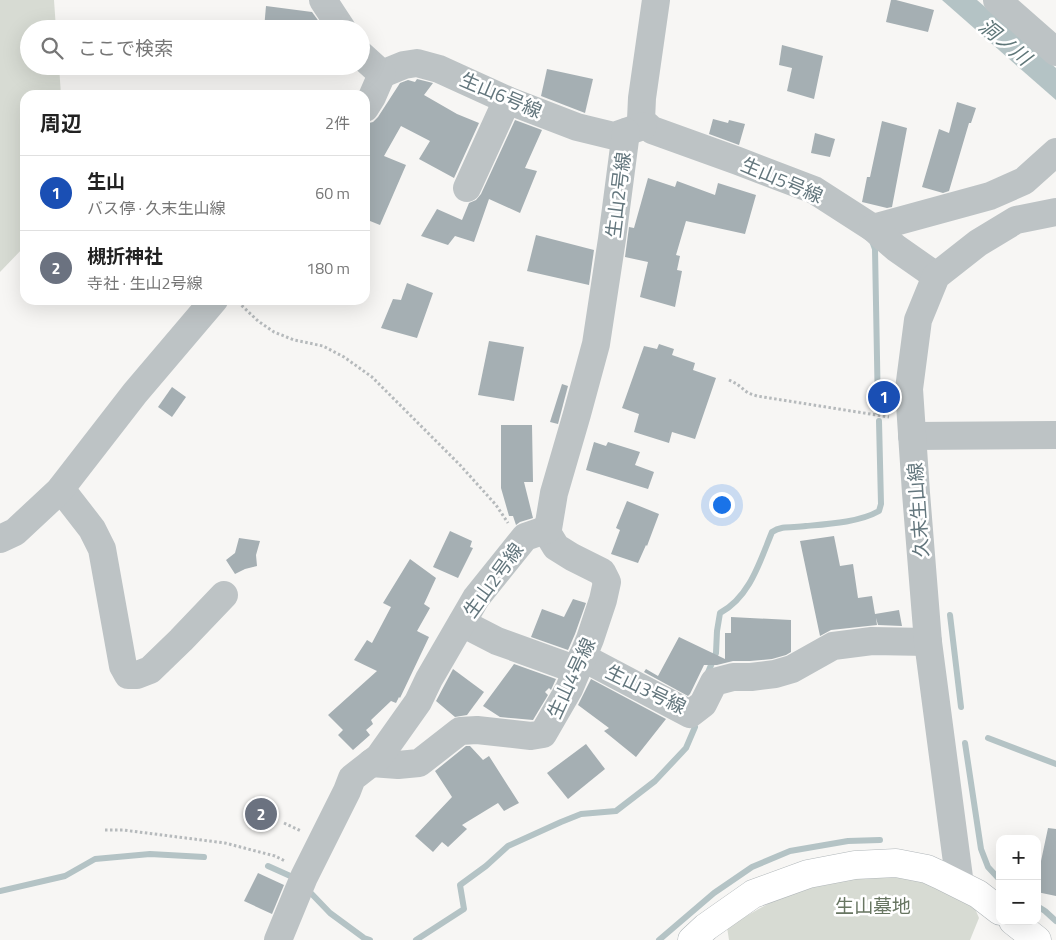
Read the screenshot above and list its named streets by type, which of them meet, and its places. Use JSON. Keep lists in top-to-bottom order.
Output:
{
  "streets": {
    "street": [
      "生山6号線",
      "生山5号線",
      "生山2号線",
      "久末生山線",
      "生山4号線",
      "生山3号線"
    ]
  },
  "crossings": [
    ["生山6号線", "生山5号線"],
    ["生山6号線", "生山2号線"],
    ["生山5号線", "生山2号線"],
    ["生山5号線", "久末生山線"],
    ["生山2号線", "生山4号線"],
    ["久末生山線", "生山3号線"],
    ["生山4号線", "生山3号線"]
  ],
  "water": ["洞ノ川"],
  "parks": ["生山墓地"],
  "page": {
    "search": "ここで検索",
    "heading": ["周辺", "2件"],
    "list": [
      {
        "mark": "1",
        "name": "生山",
        "note": "バス停 · 久末生山線",
        "value": "60 m"
      },
      {
        "mark": "2",
        "name": "槻折神社",
        "note": "寺社 · 生山2号線",
        "value": "180 m"
      }
    ],
    "pins": ["1", "2"],
    "map_buttons": ["+", "−"]
  }
}
